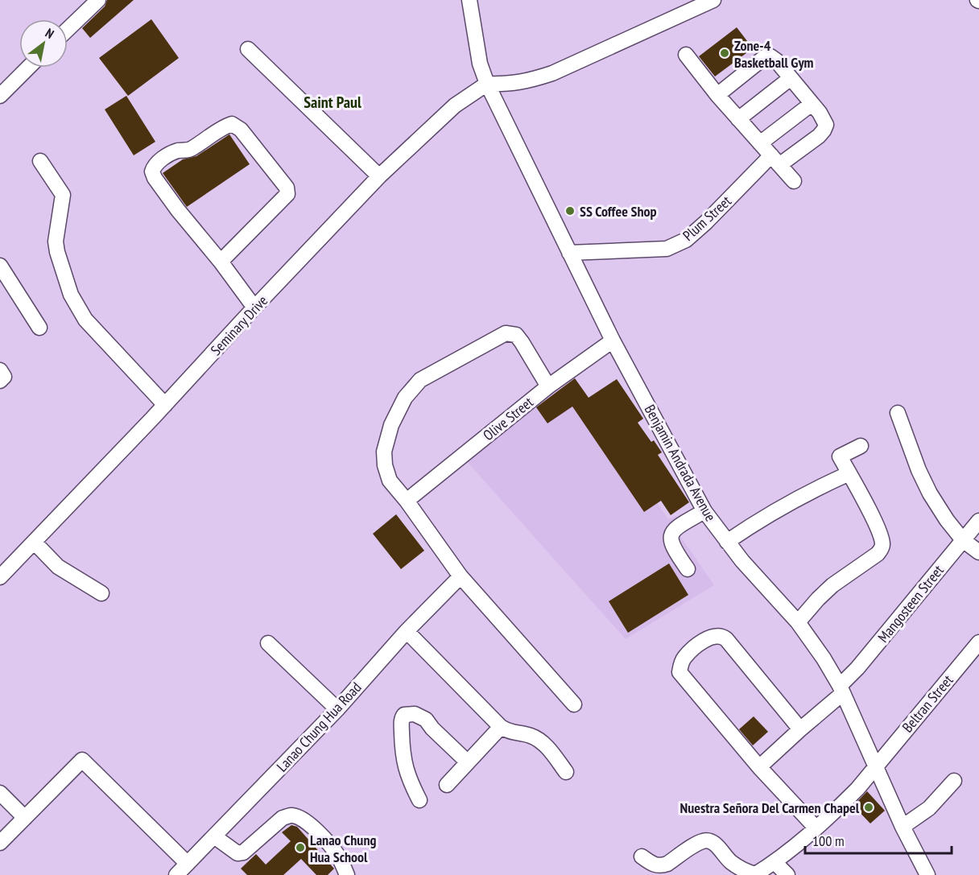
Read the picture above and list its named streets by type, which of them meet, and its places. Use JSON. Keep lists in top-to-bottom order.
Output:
{
  "streets": {
    "street": [
      "Plum Street",
      "Seminary Drive",
      "Olive Street",
      "Benjamin Andrada Avenue",
      "Mangosteen Street",
      "Beltran Street",
      "Lanao Chung Hua Road"
    ]
  },
  "crossings": [
    ["Plum Street", "Benjamin Andrada Avenue"],
    ["Seminary Drive", "Benjamin Andrada Avenue"],
    ["Olive Street", "Benjamin Andrada Avenue"],
    ["Benjamin Andrada Avenue", "Mangosteen Street"],
    ["Benjamin Andrada Avenue", "Beltran Street"]
  ],
  "districts": ["Saint Paul"],
  "places": [
    "Zone-4 Basketball Gym",
    "SS Coffee Shop",
    "Nuestra Señora Del Carmen Chapel",
    "Lanao Chung Hua School"
  ],
  "scale_bar": "100 m",
  "north": "top right"
}
